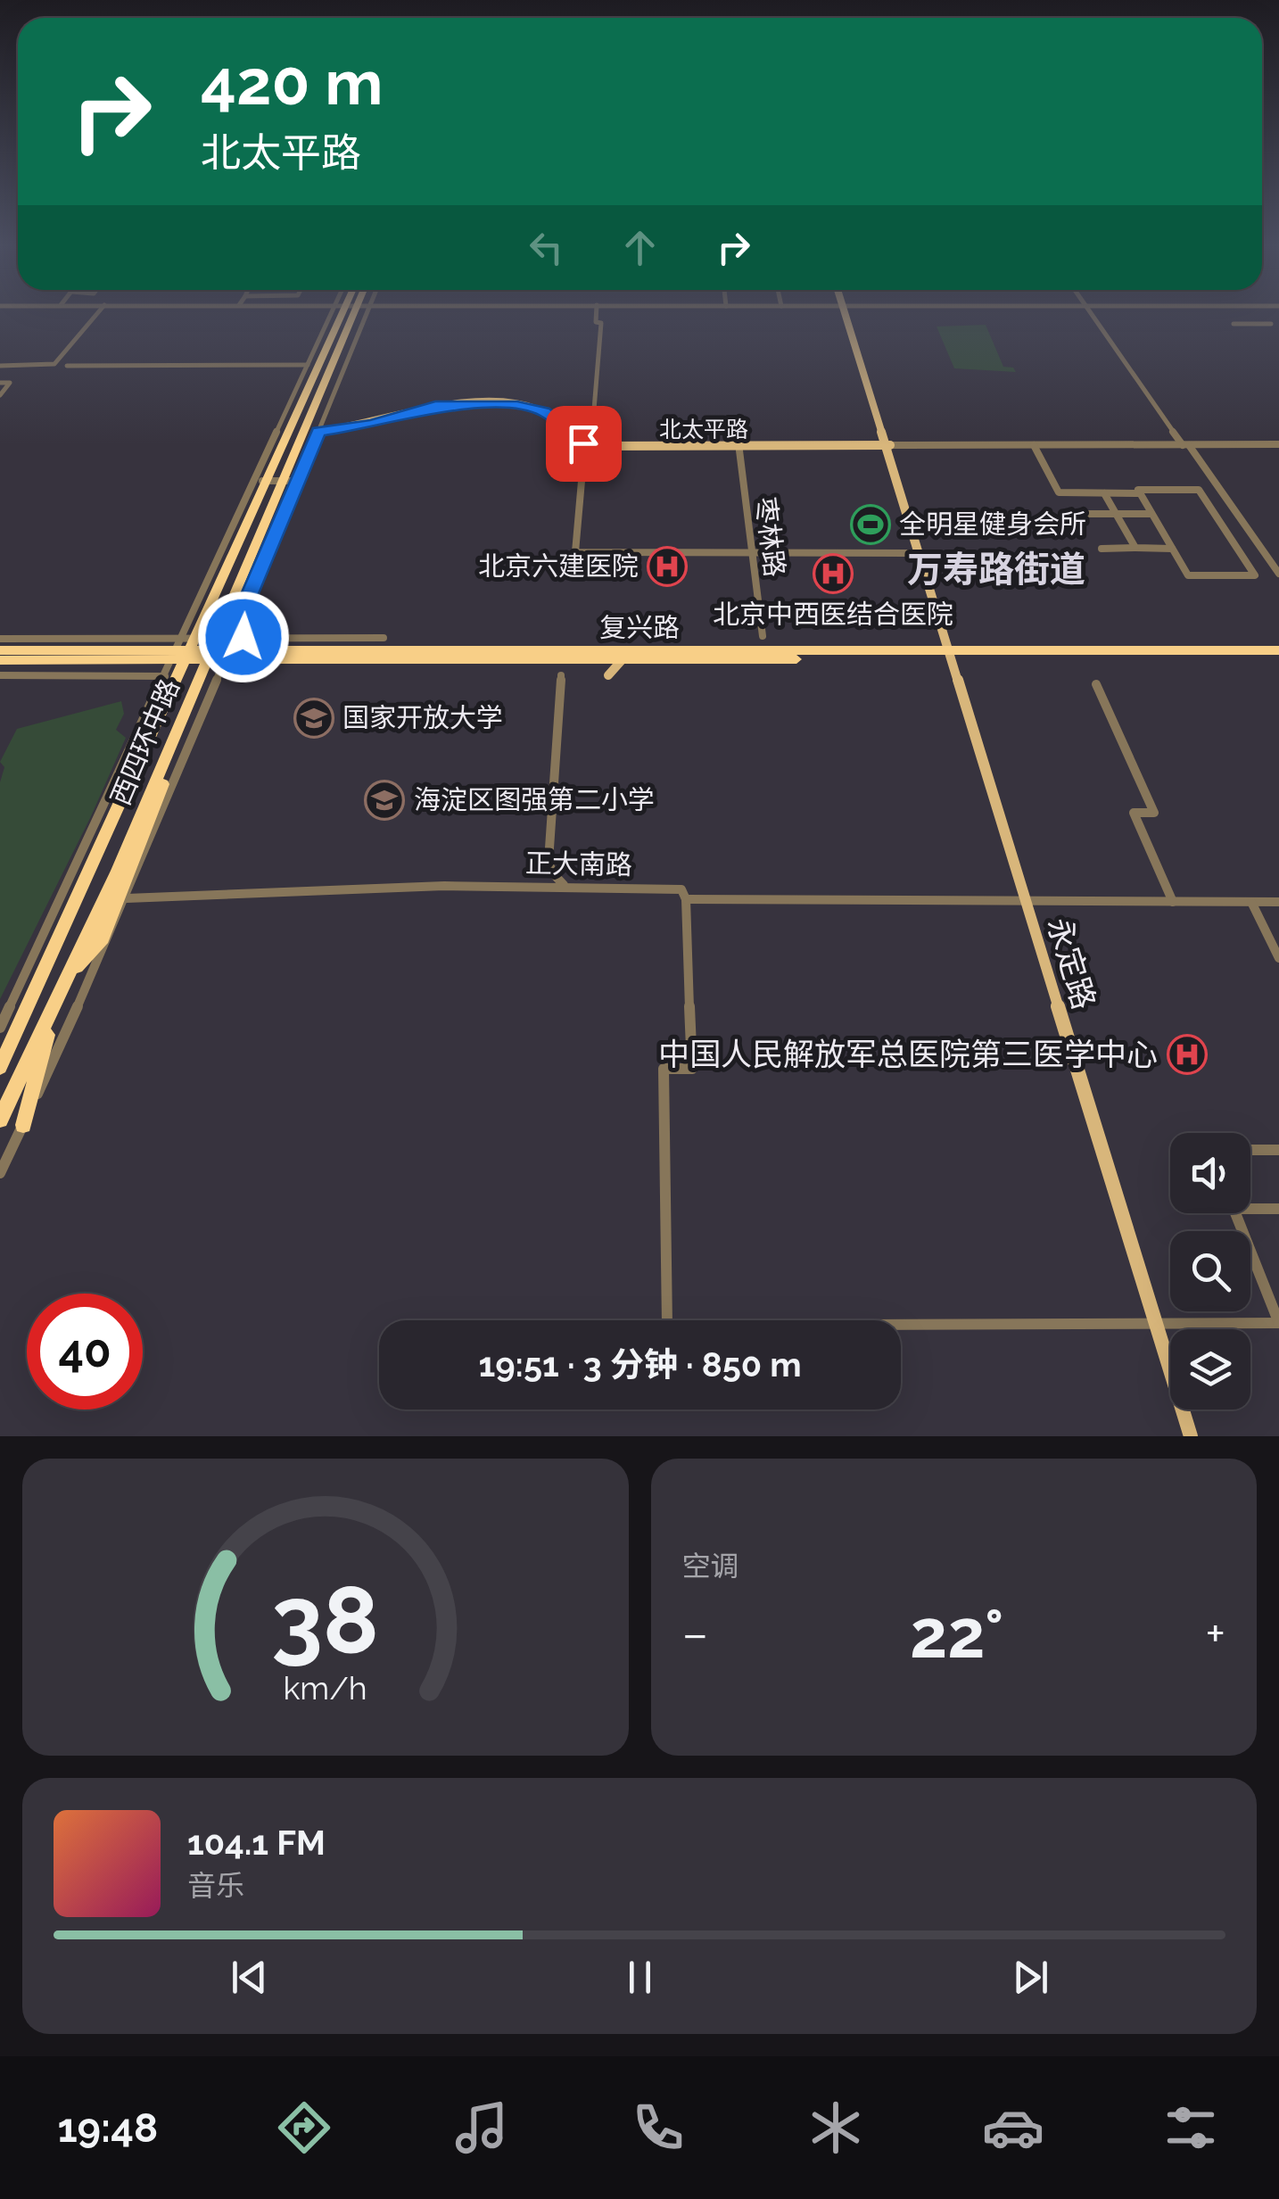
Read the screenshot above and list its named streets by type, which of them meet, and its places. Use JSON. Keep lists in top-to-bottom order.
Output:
{
  "streets": {
    "highway": ["复兴路", "西四环中路"],
    "main road": ["北太平路", "永定路"],
    "street": ["枣林路", "正大南路"]
  },
  "crossings": [
    ["北太平路", "枣林路"],
    ["北太平路", "西四环中路"],
    ["北太平路", "永定路"],
    ["复兴路", "西四环中路"],
    ["复兴路", "永定路"],
    ["西四环中路", "正大南路"],
    ["正大南路", "永定路"]
  ],
  "districts": ["万寿路街道"],
  "places": {
    "sports": ["全明星健身会所"],
    "hospital": ["北京六建医院", "北京中西医结合医院", "中国人民解放军总医院第三医学中心"],
    "school or university": ["国家开放大学", "海淀区图强第二小学"]
  },
  "page": {
    "turn": ["420 m", "北太平路"],
    "limit": "40",
    "trip": "19:51 · 3 分钟 · 850 m",
    "tile": "空调",
    "heat": ["−", "22°", "+"],
    "song": ["104.1 FM", "音乐"],
    "tabs": "19:48",
    "gauge": ["38", "km/h"]
  }
}
